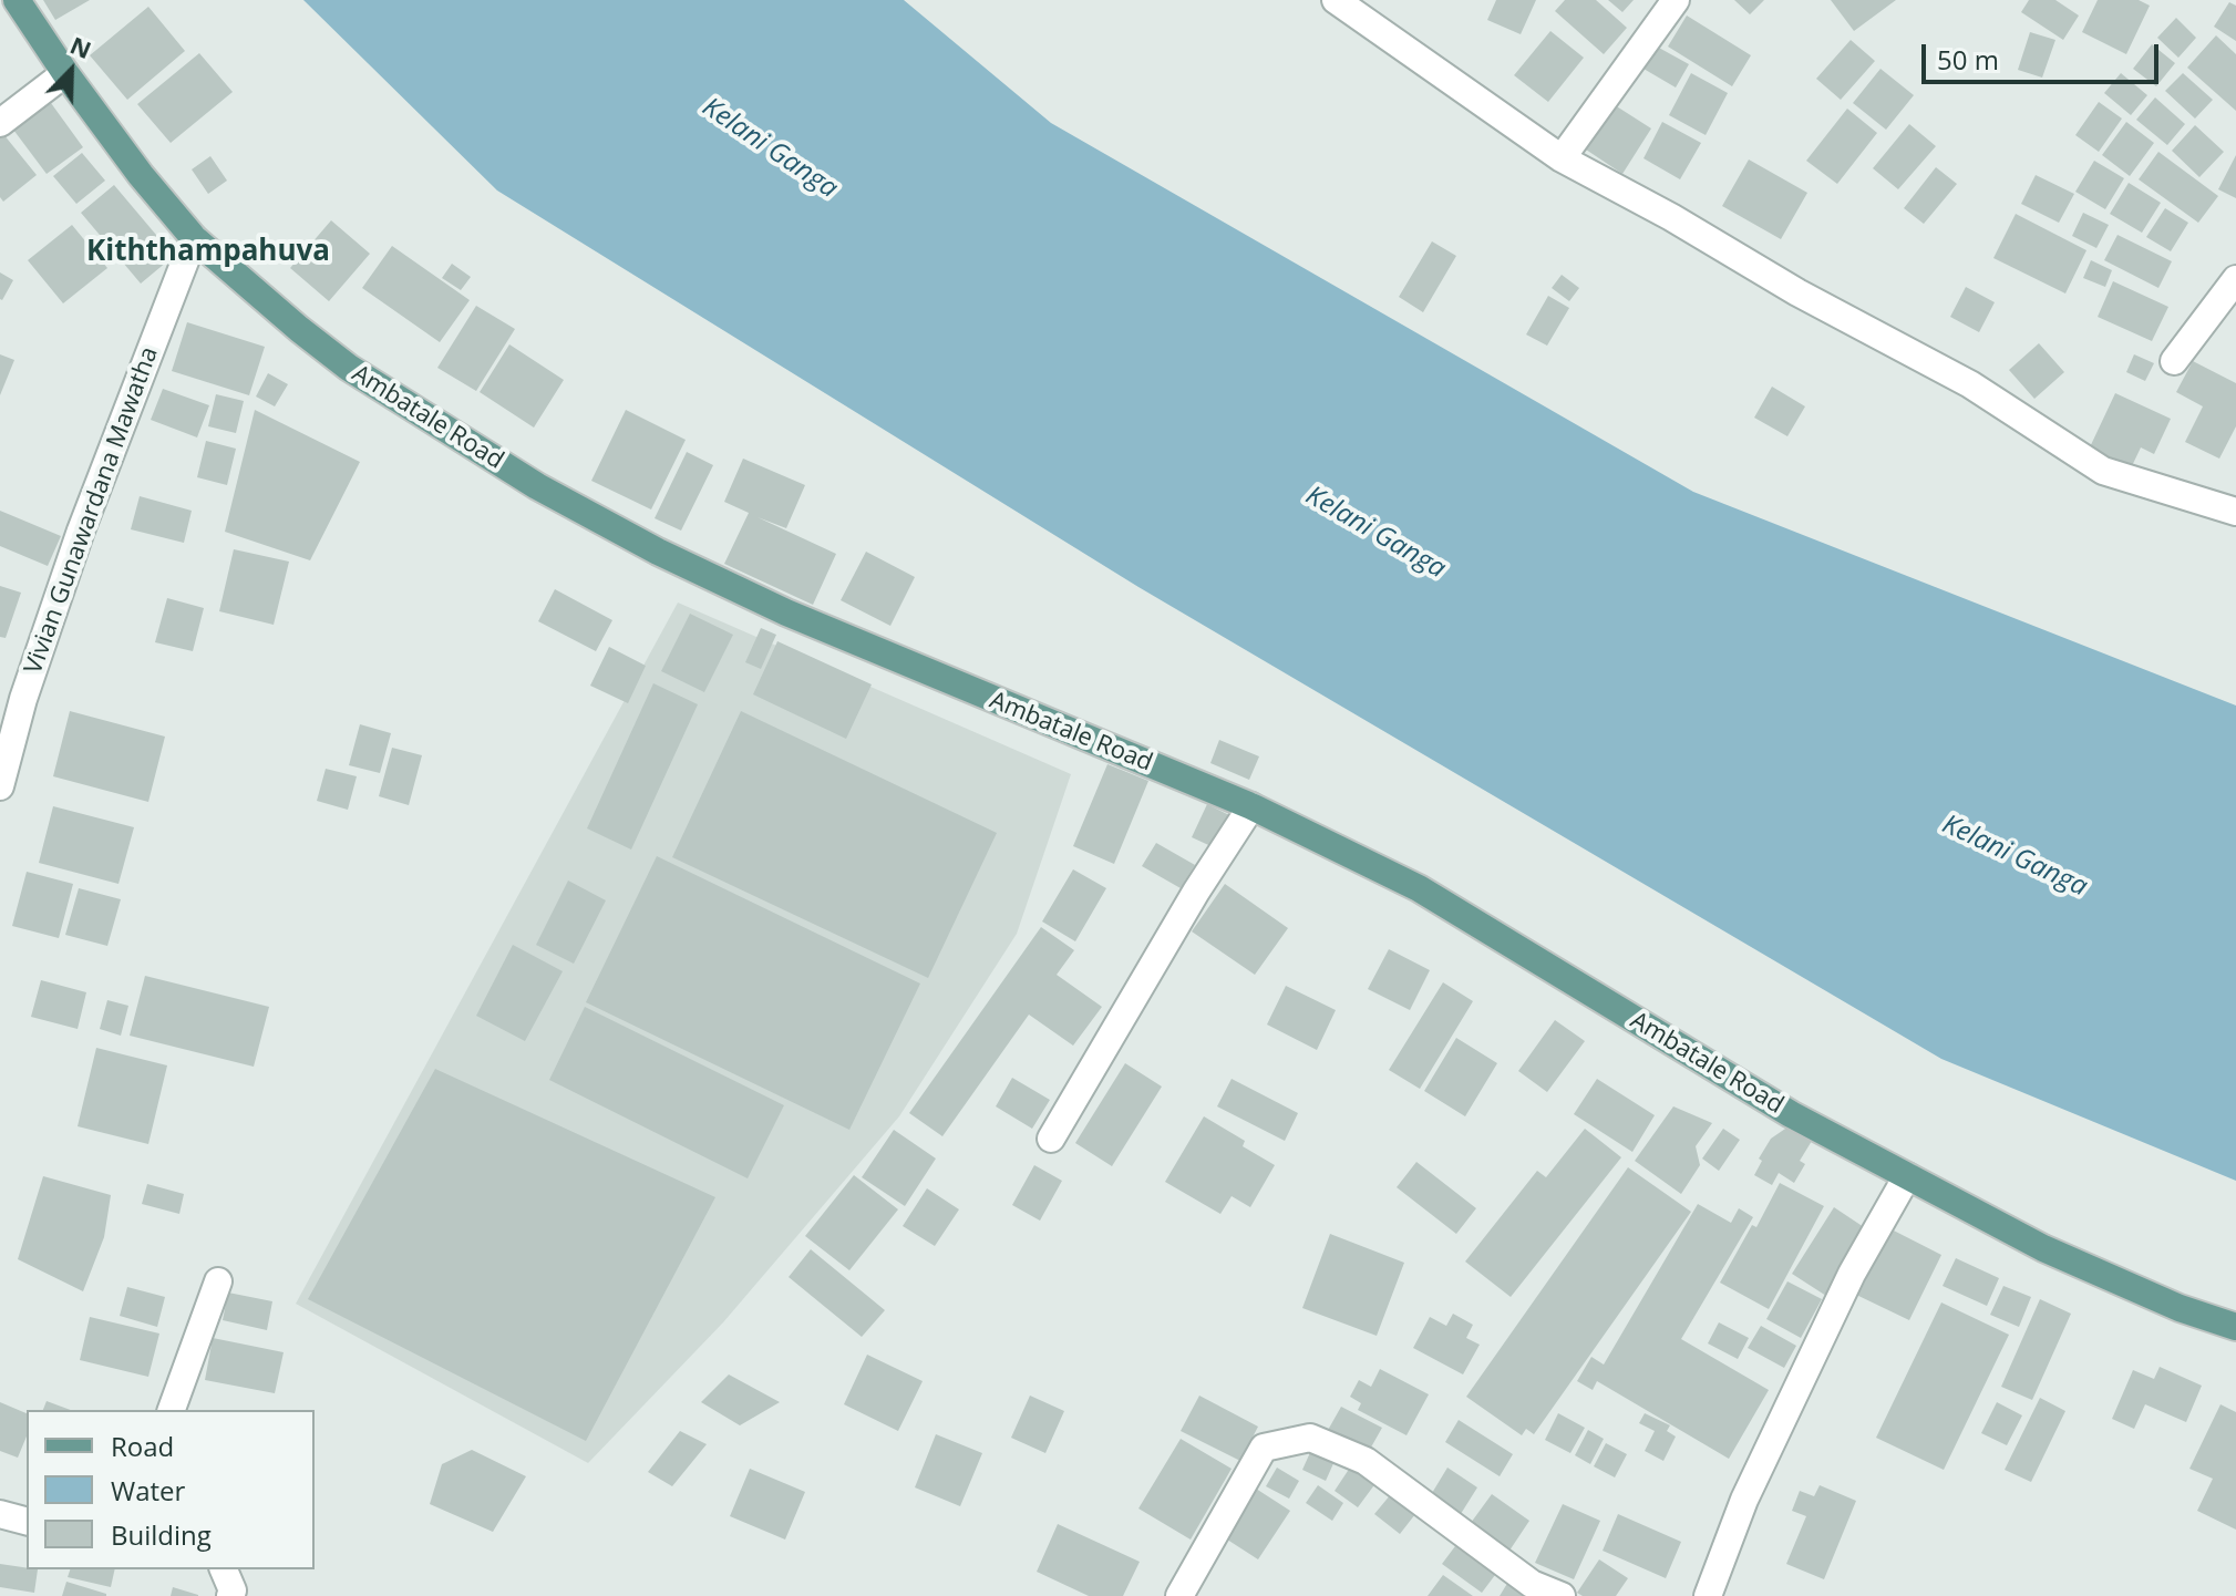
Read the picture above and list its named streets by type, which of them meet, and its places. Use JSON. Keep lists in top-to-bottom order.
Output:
{
  "streets": {
    "main road": ["Ambatale Road"],
    "street": ["Vivian Gunawardana Mawatha"]
  },
  "crossings": [
    ["Ambatale Road", "Vivian Gunawardana Mawatha"]
  ],
  "districts": ["Kiththampahuva"],
  "water": ["Kelani Ganga"],
  "legend": ["Road", "Water", "Building"],
  "scale_bar": "50 m",
  "north": "top right"
}
